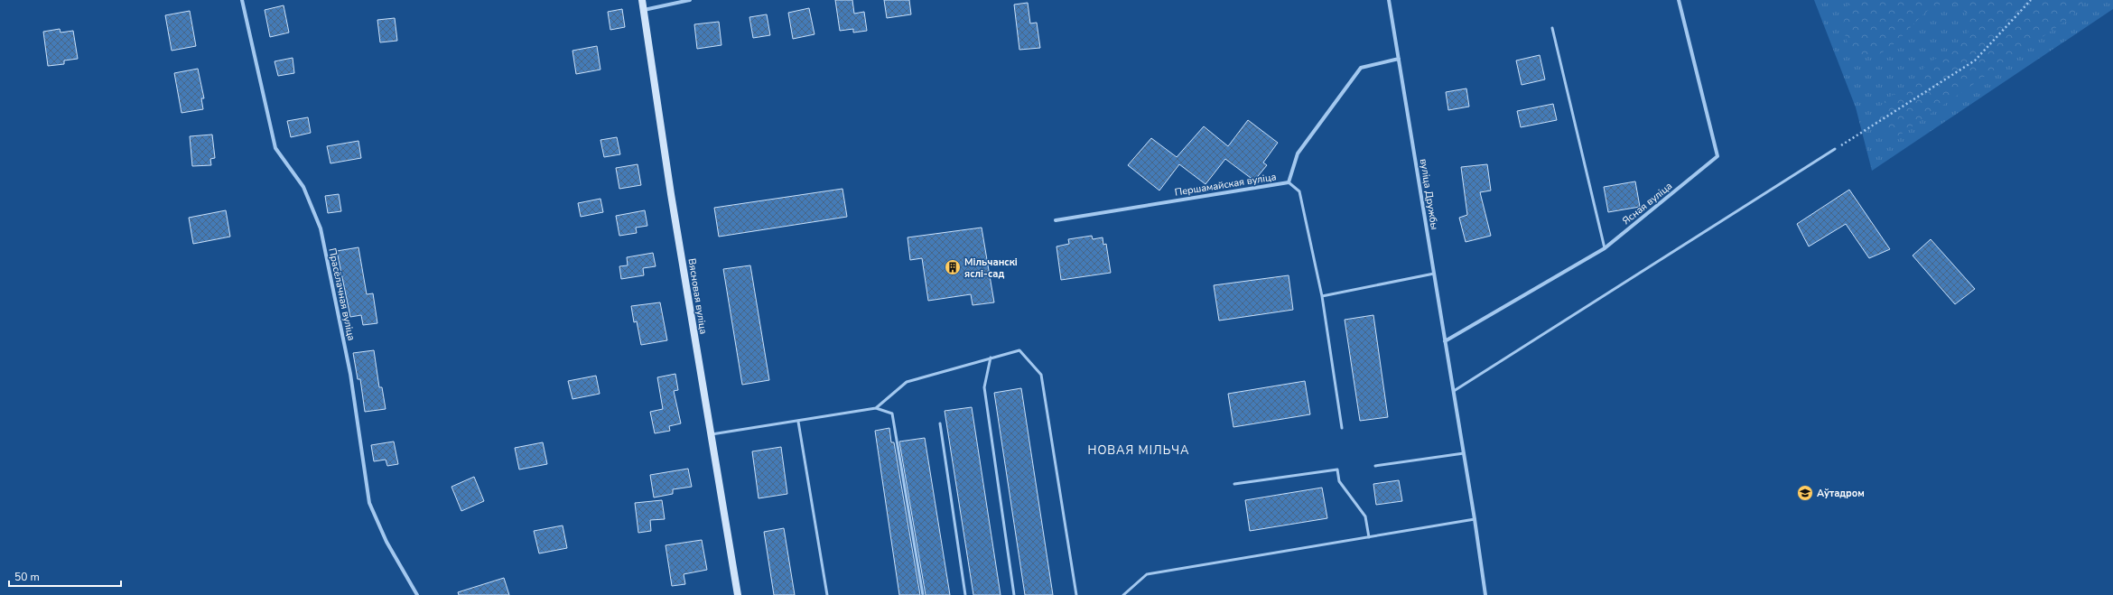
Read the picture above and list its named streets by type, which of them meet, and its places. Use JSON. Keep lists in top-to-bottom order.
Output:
{
  "streets": {
    "street": [
      "Першамайская вуліца",
      "вуліца Дружбы",
      "Ясная вуліца",
      "Прасёлачная вуліца",
      "Вясновая вуліца"
    ]
  },
  "crossings": [
    ["Першамайская вуліца", "вуліца Дружбы"],
    ["вуліца Дружбы", "Ясная вуліца"]
  ],
  "districts": ["НОВАЯ МІЛЬЧА"],
  "places": {
    "building": ["Мільчанскі яслі-сад"],
    "school or university": ["Аўтадром"]
  },
  "scale_bar": "50 m"
}
